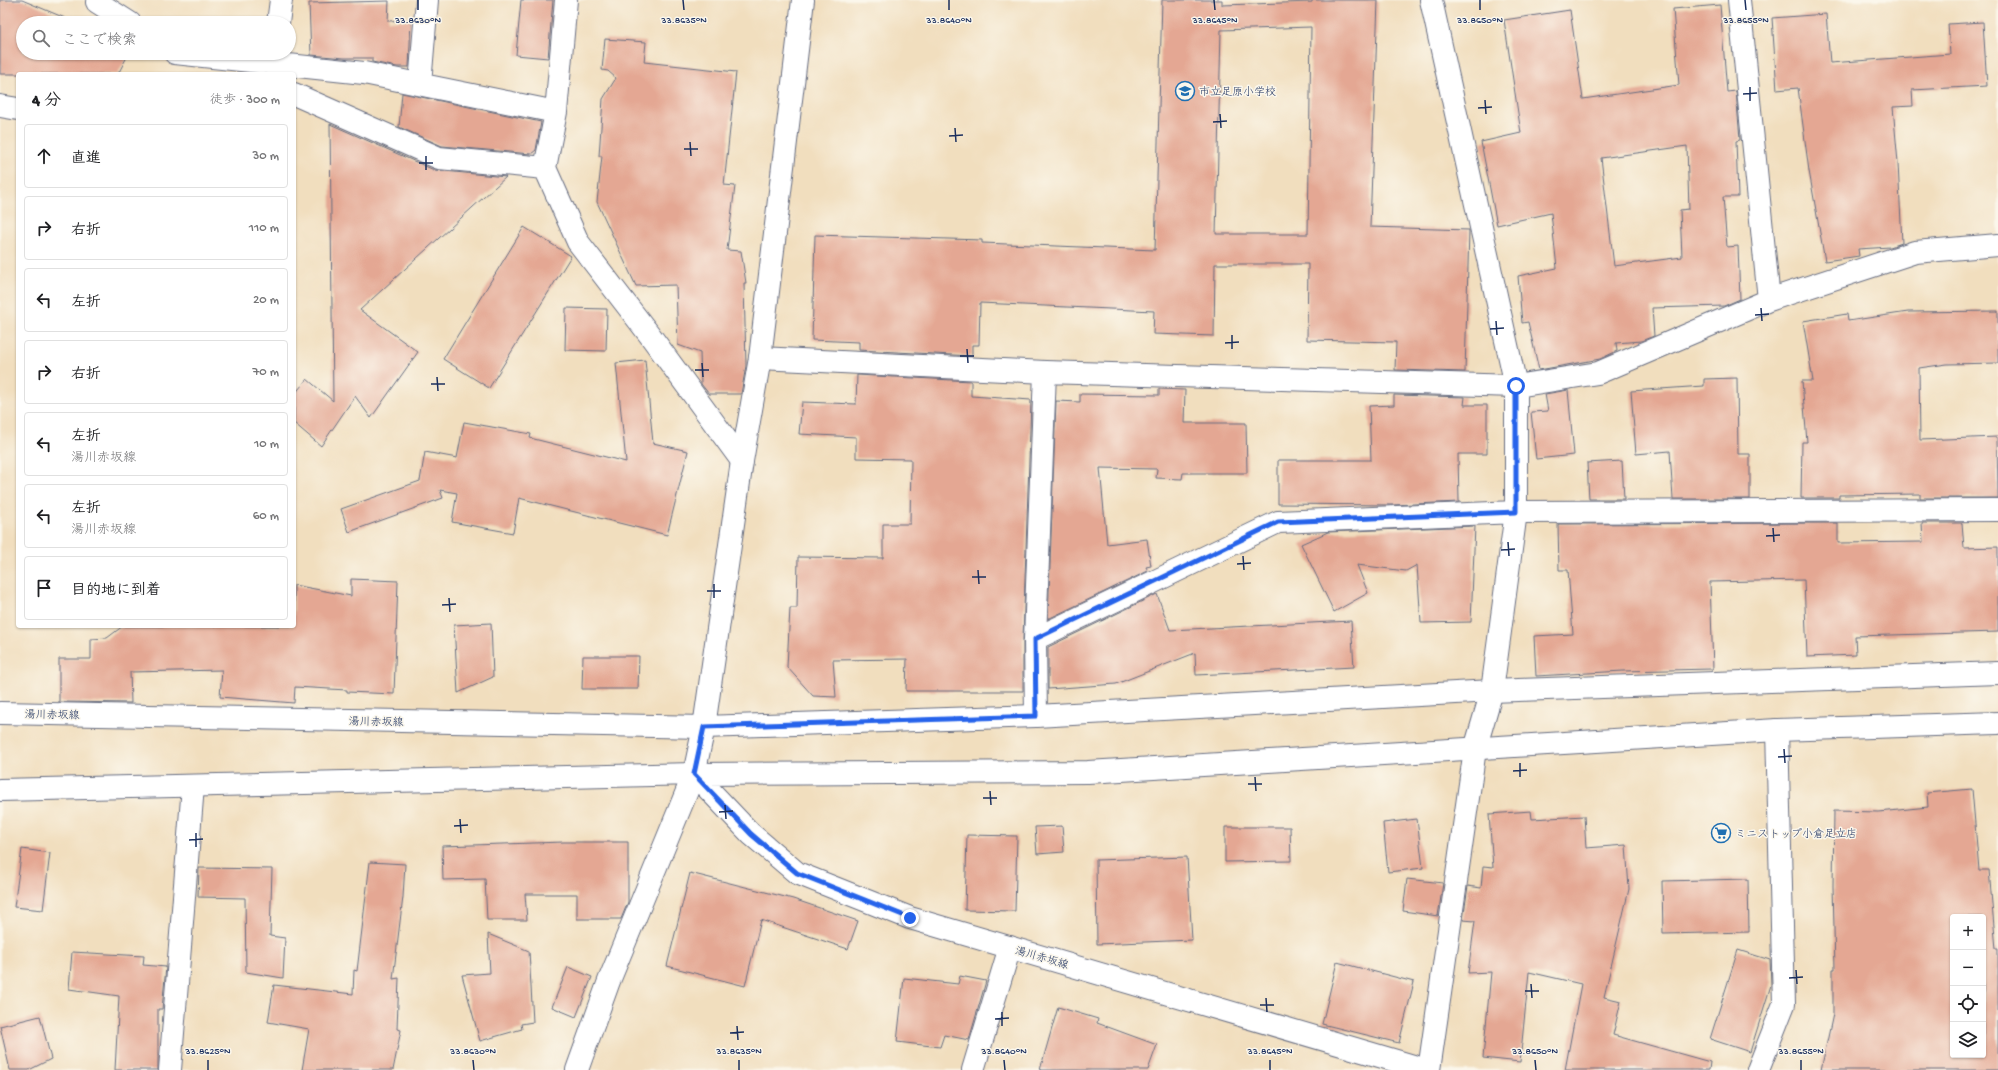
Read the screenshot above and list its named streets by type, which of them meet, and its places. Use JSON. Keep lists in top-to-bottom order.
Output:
{
  "streets": {
    "street": ["湯川赤坂線"]
  },
  "places": {
    "school or university": ["市立足原小学校"],
    "supermarket": ["ミニストップ小倉足立店"]
  },
  "page": {
    "search": "ここで検索",
    "heading": ["4 分", "徒歩 · 300 m"],
    "list": [
      ["直進", "30 m"],
      ["右折", "110 m"],
      ["左折", "20 m"],
      ["右折", "70 m"],
      ["左折", "湯川赤坂線", "10 m"],
      ["左折", "湯川赤坂線", "60 m"],
      "目的地に到着"
    ],
    "map_buttons": ["+", "−"]
  },
  "coordinates": [
    "33.8630°N",
    "33.8635°N",
    "33.8640°N",
    "33.8645°N",
    "33.8650°N",
    "33.8655°N",
    "33.8625°N"
  ]
}
